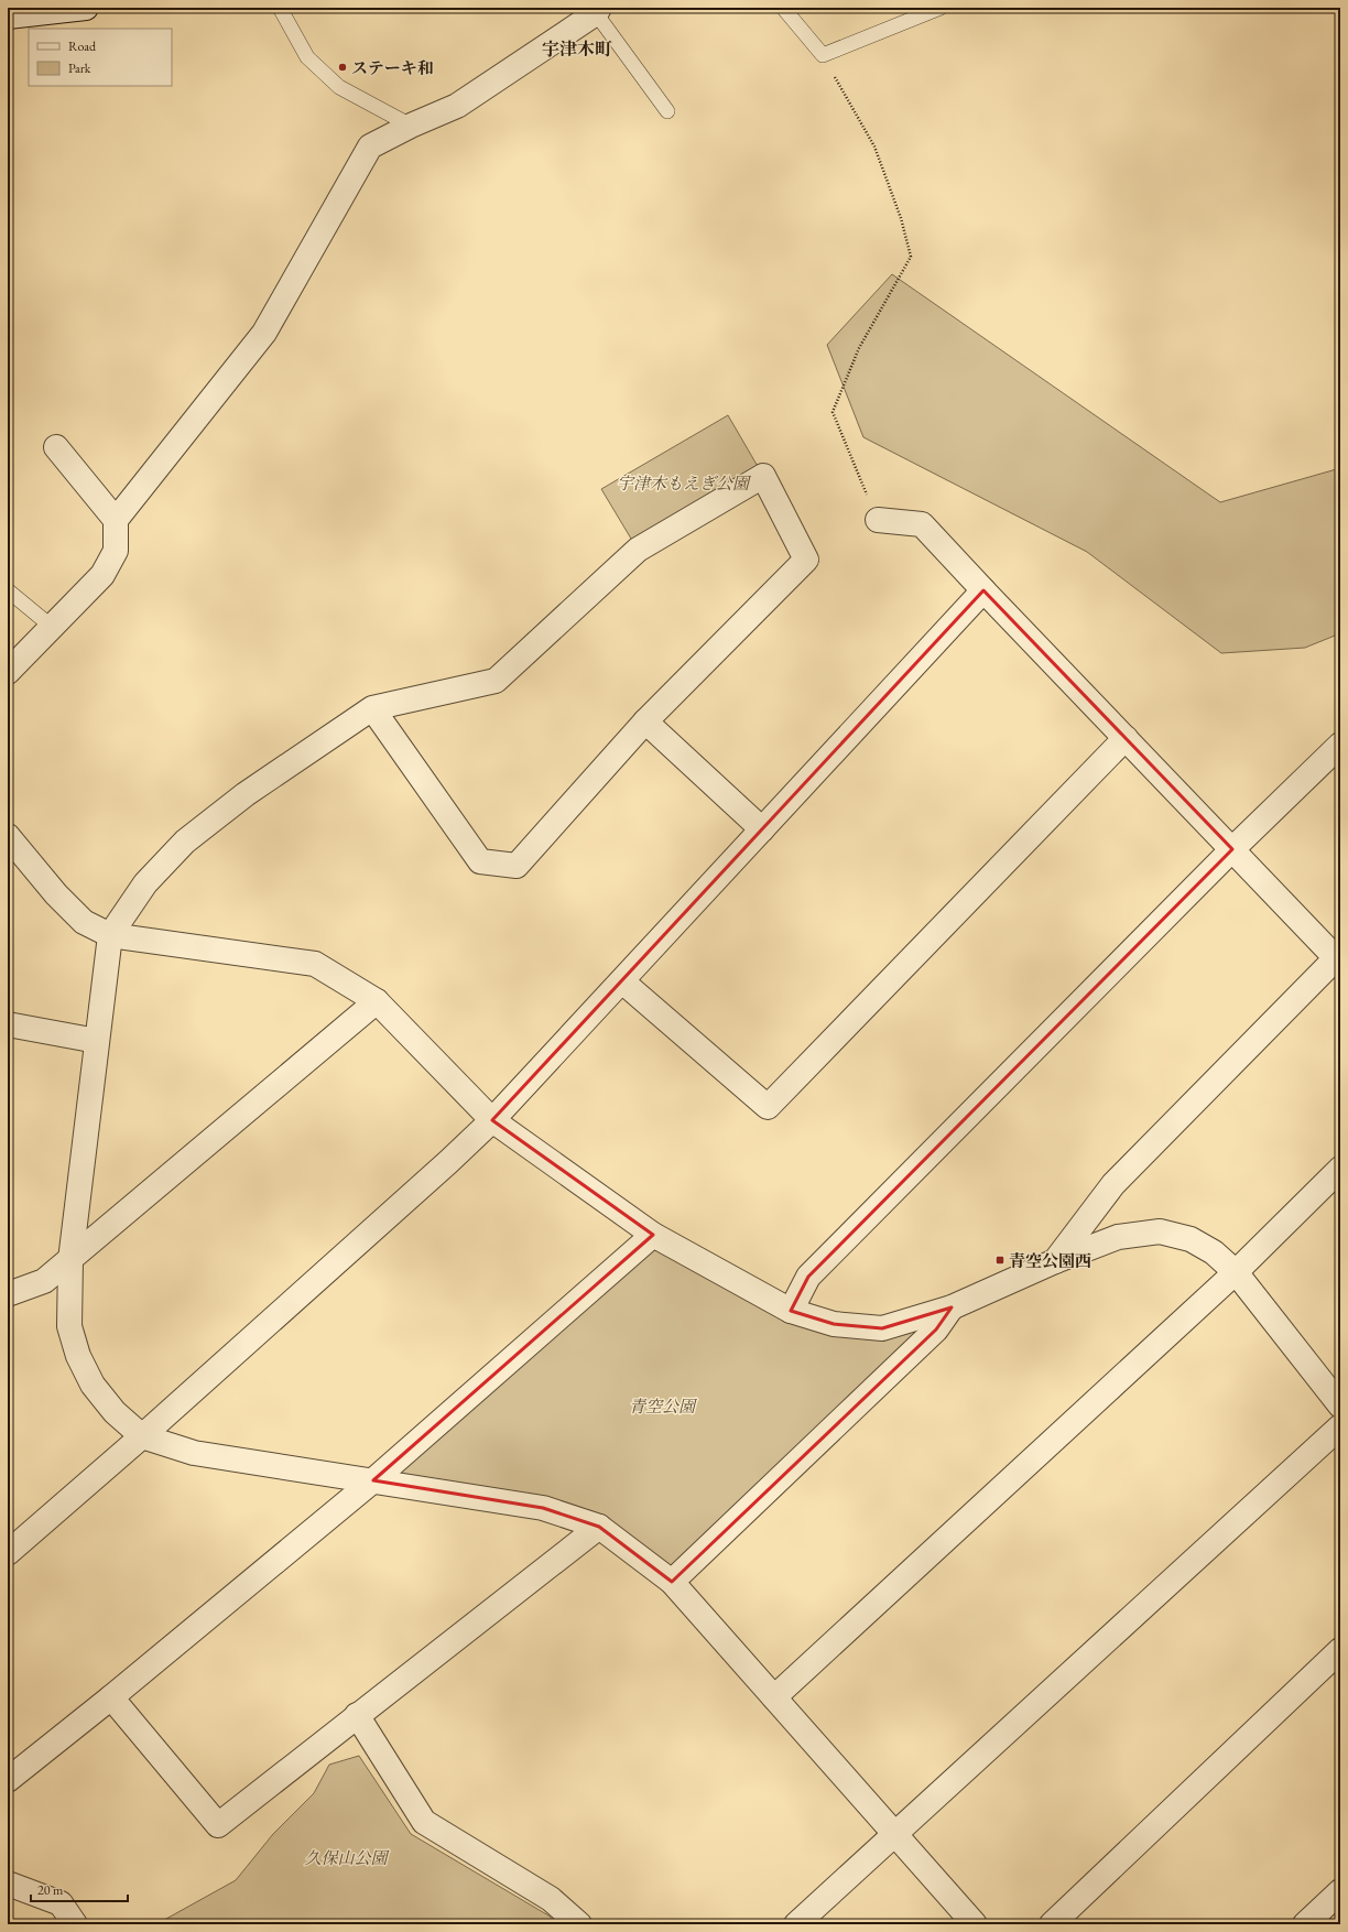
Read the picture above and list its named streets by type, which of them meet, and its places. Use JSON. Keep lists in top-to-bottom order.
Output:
{
  "districts": ["宇津木町"],
  "parks": ["宇津木もえぎ公園", "青空公園", "久保山公園"],
  "places": {
    "other": ["ステーキ和"],
    "transit": ["青空公園西"]
  },
  "legend": ["Road", "Park"],
  "scale_bar": "20 m"
}
